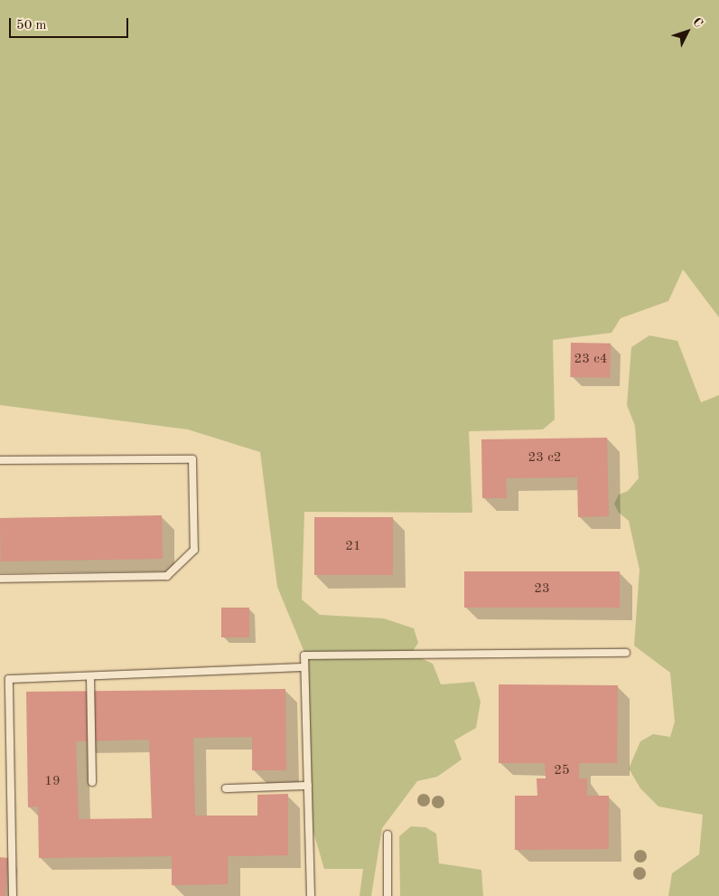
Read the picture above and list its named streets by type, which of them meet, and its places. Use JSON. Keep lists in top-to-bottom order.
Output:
{
  "house_numbers": [
    "23 с4",
    "23 с2",
    "21",
    "23",
    "25",
    "19"
  ],
  "scale_bar": "50 m",
  "north": "top right"
}
